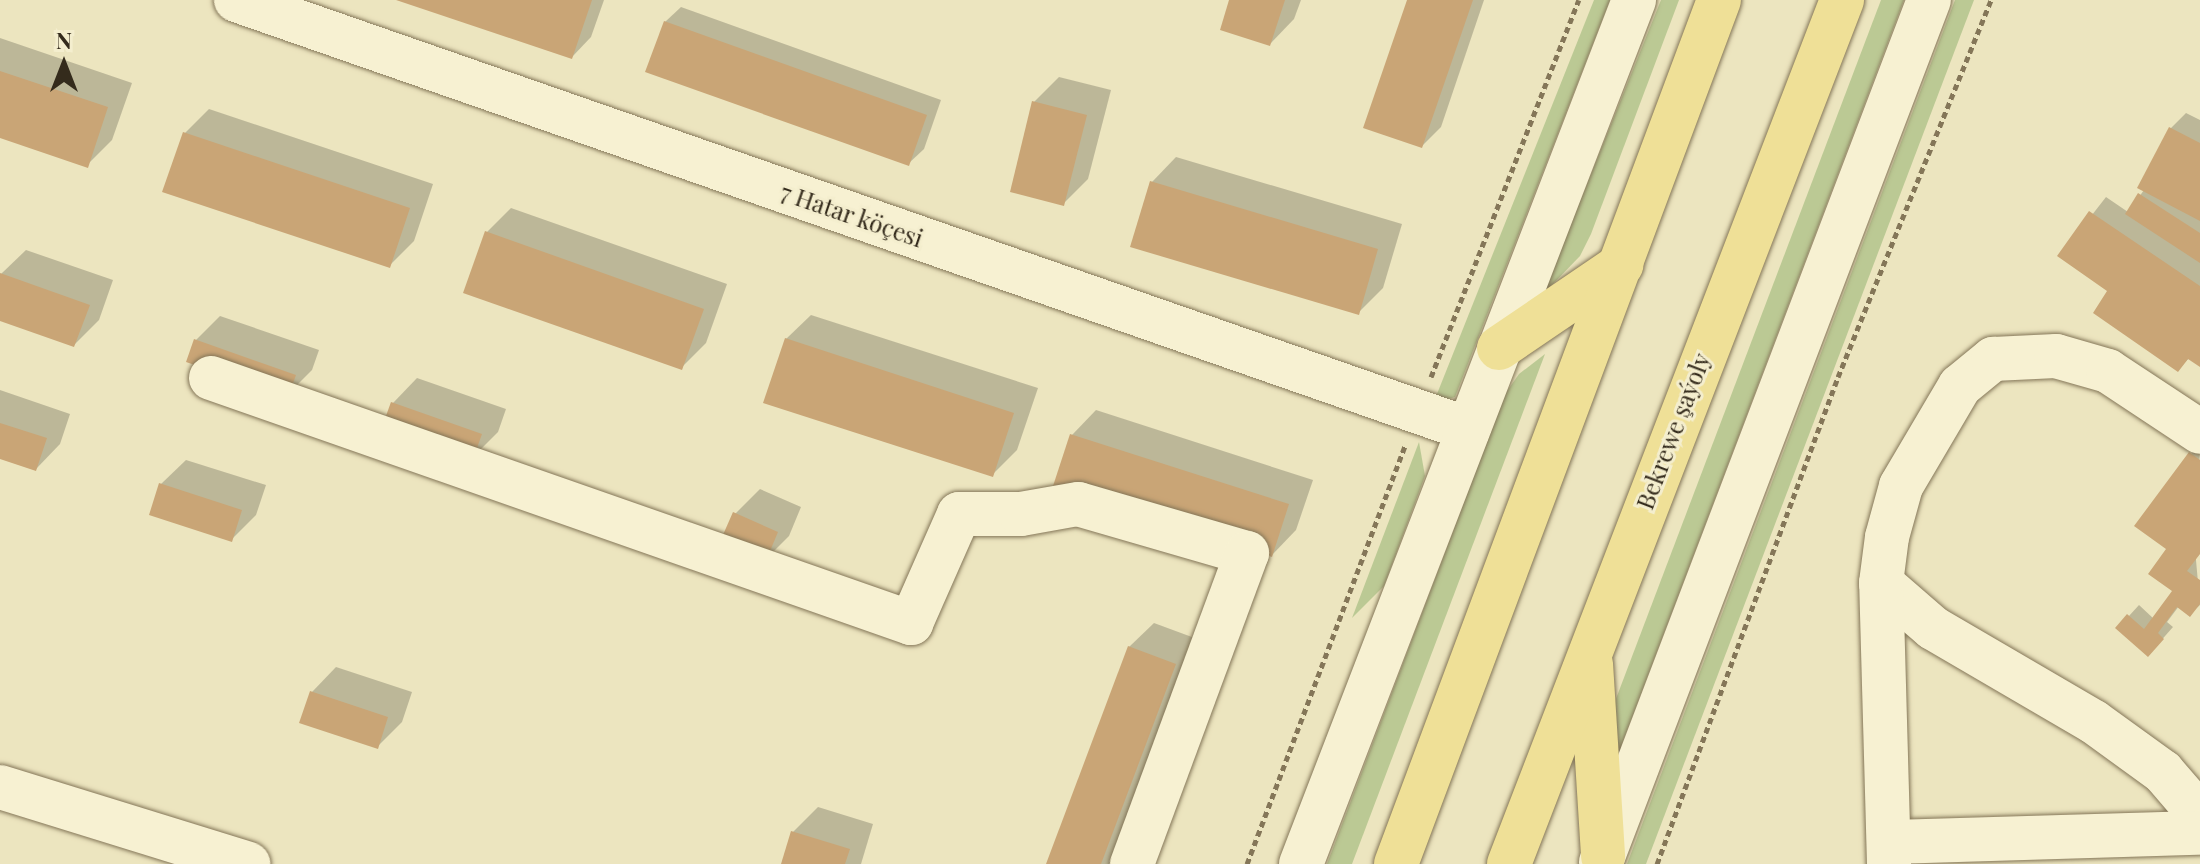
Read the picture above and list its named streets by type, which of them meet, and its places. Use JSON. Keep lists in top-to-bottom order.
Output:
{
  "streets": {
    "main road": ["Bekrewe şaýoly"],
    "street": ["7 Hatar köçesi"]
  },
  "north": "top"
}
